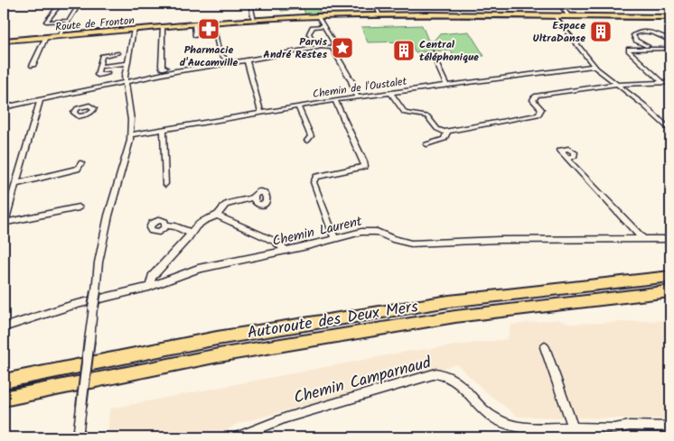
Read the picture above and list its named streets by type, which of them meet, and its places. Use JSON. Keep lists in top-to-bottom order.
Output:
{
  "streets": {
    "highway": ["Autoroute des Deux Mers"],
    "main road": ["Route de Fronton"],
    "street": ["Chemin de l'Oustalet", "Chemin Laurent", "Chemin Camparnaud"]
  },
  "places": {
    "pharmacy": ["Pharmacie d'Aucamville"],
    "building": ["Espace UltraDanse", "Central téléphonique"],
    "place": ["Parvis André Restes"]
  }
}
